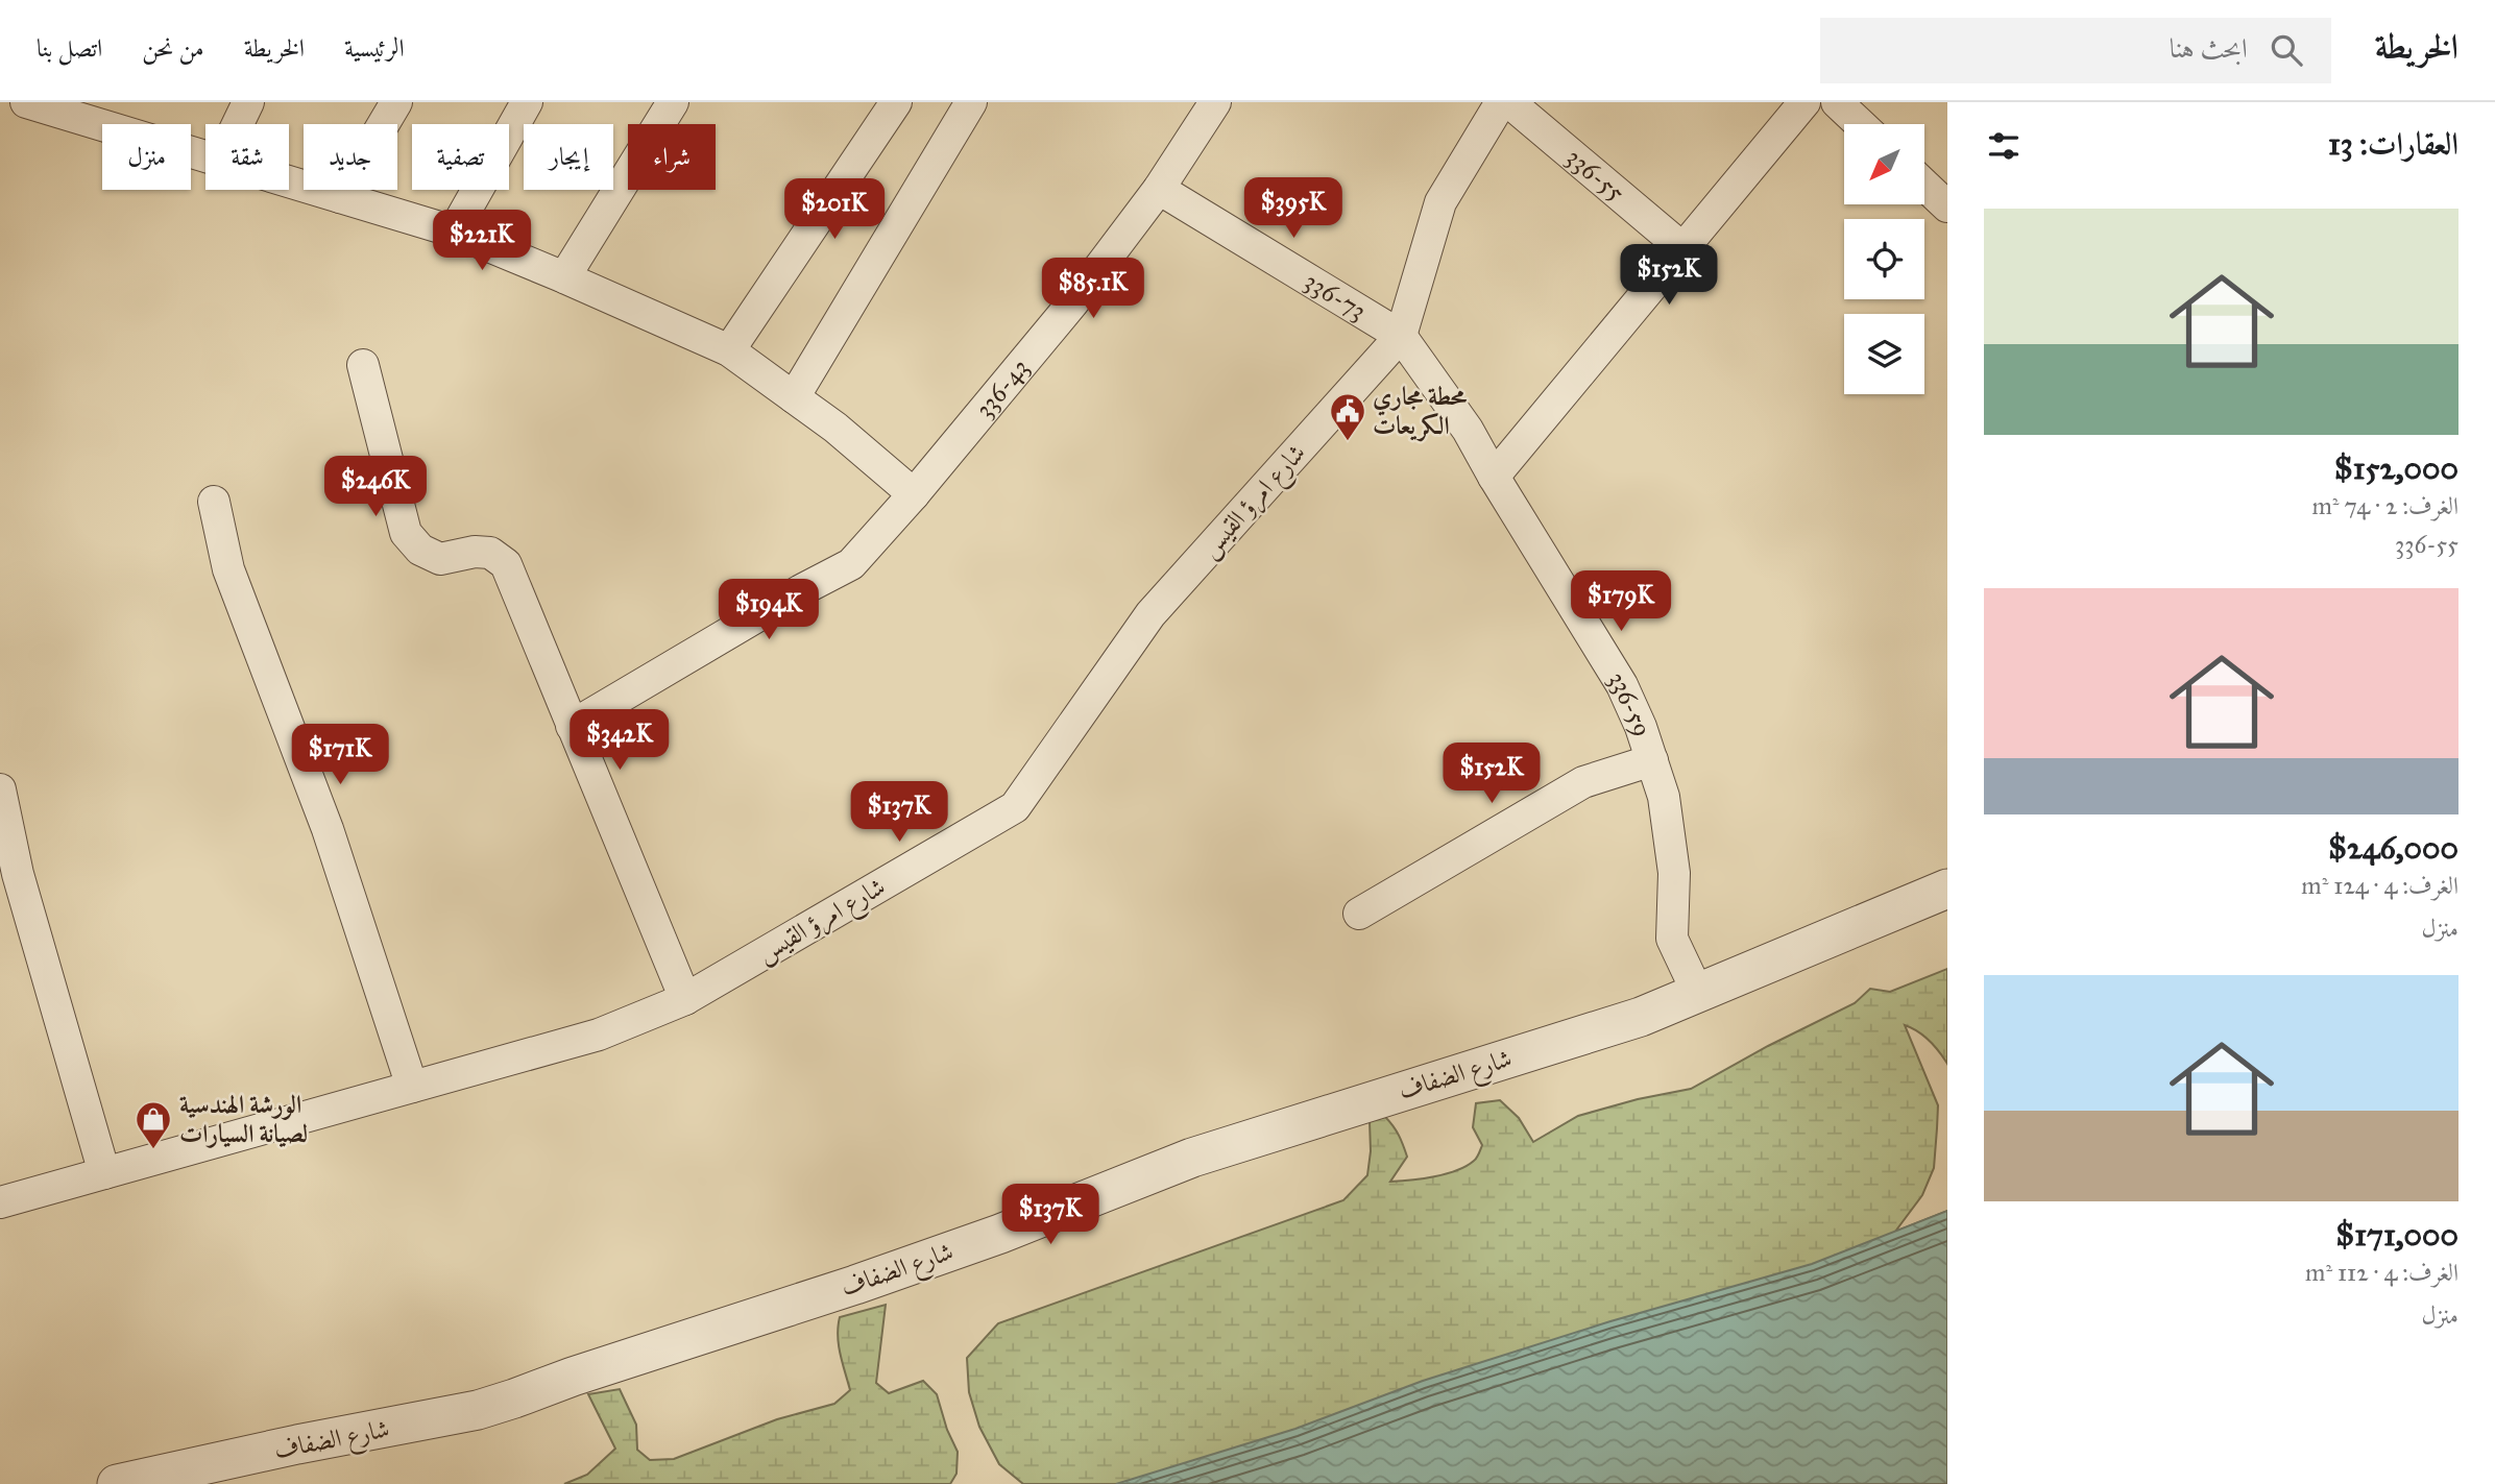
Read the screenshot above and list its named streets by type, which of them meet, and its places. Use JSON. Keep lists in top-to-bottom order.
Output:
{
  "streets": {
    "street": [
      "336-55",
      "336-73",
      "336-43",
      "شارع امرؤ القيس",
      "336-59",
      "شارع الضفاف"
    ]
  },
  "crossings": [
    ["336-73", "336-43"],
    ["336-73", "شارع امرؤ القيس"],
    ["336-73", "336-59"],
    ["شارع امرؤ القيس", "336-59"],
    ["336-59", "شارع الضفاف"]
  ],
  "places": {
    "public building": ["محطة مجاري الكريعات"],
    "shop": ["الورشة الهندسية لصيانة السيارات"]
  },
  "north": "bottom left",
  "page": {
    "header": "الخريطة",
    "search": "ابحث هنا",
    "nav": [
      "الرئيسية",
      "الخريطة",
      "من نحن",
      "اتصل بنا"
    ],
    "heading": "العقارات: 13",
    "chip": [
      "شراء",
      "إيجار",
      "تصفية",
      "جديد",
      "شقة",
      "منزل"
    ],
    "price": [
      "$395K",
      "$201K",
      "$221K",
      "$152K",
      "$85.1K",
      "$246K",
      "$179K",
      "$194K",
      "$342K",
      "$171K",
      "$152K",
      "$137K",
      "$137K"
    ],
    "list": [
      {
        "name": "$152,000",
        "note": "الغرف: 2 · 74 m² · 336-55"
      },
      {
        "name": "$246,000",
        "note": "الغرف: 4 · 124 m² · منزل"
      },
      {
        "name": "$171,000",
        "note": "الغرف: 4 · 112 m² · منزل"
      }
    ]
  }
}
